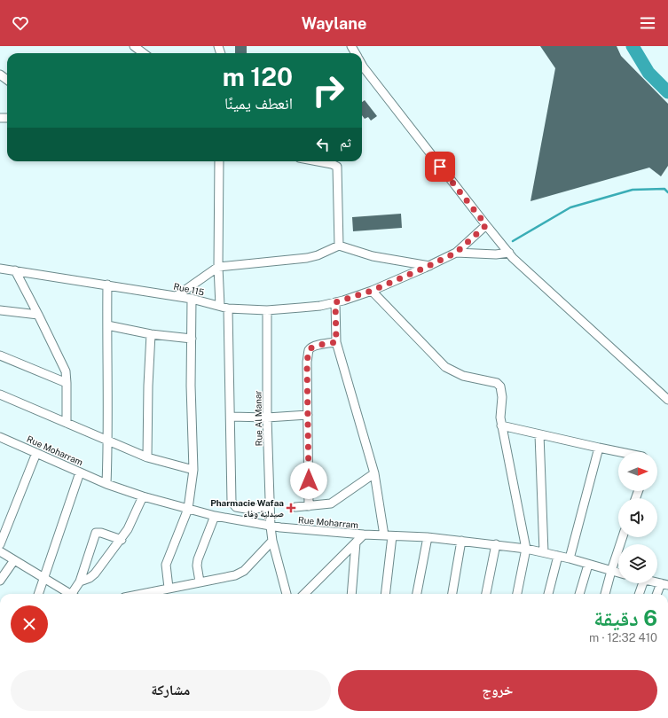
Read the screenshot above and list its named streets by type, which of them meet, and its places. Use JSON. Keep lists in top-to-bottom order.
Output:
{
  "streets": {
    "street": ["Rue 115", "Rue Al Manar", "Rue Moharram"]
  },
  "crossings": [
    ["Rue 115", "Rue Al Manar"],
    ["Rue Al Manar", "Rue Moharram"]
  ],
  "places": {
    "health": ["Pharmacie Wafaa صيدلية وفاء"]
  },
  "north": "right",
  "page": {
    "header": "Waylane",
    "turn": ["120 m", "انعطف يمينًا"],
    "then": "ثم",
    "heading": ["6 دقيقة", "410 m · 12:32"],
    "buttons": ["خروج", "مشاركة"]
  }
}
